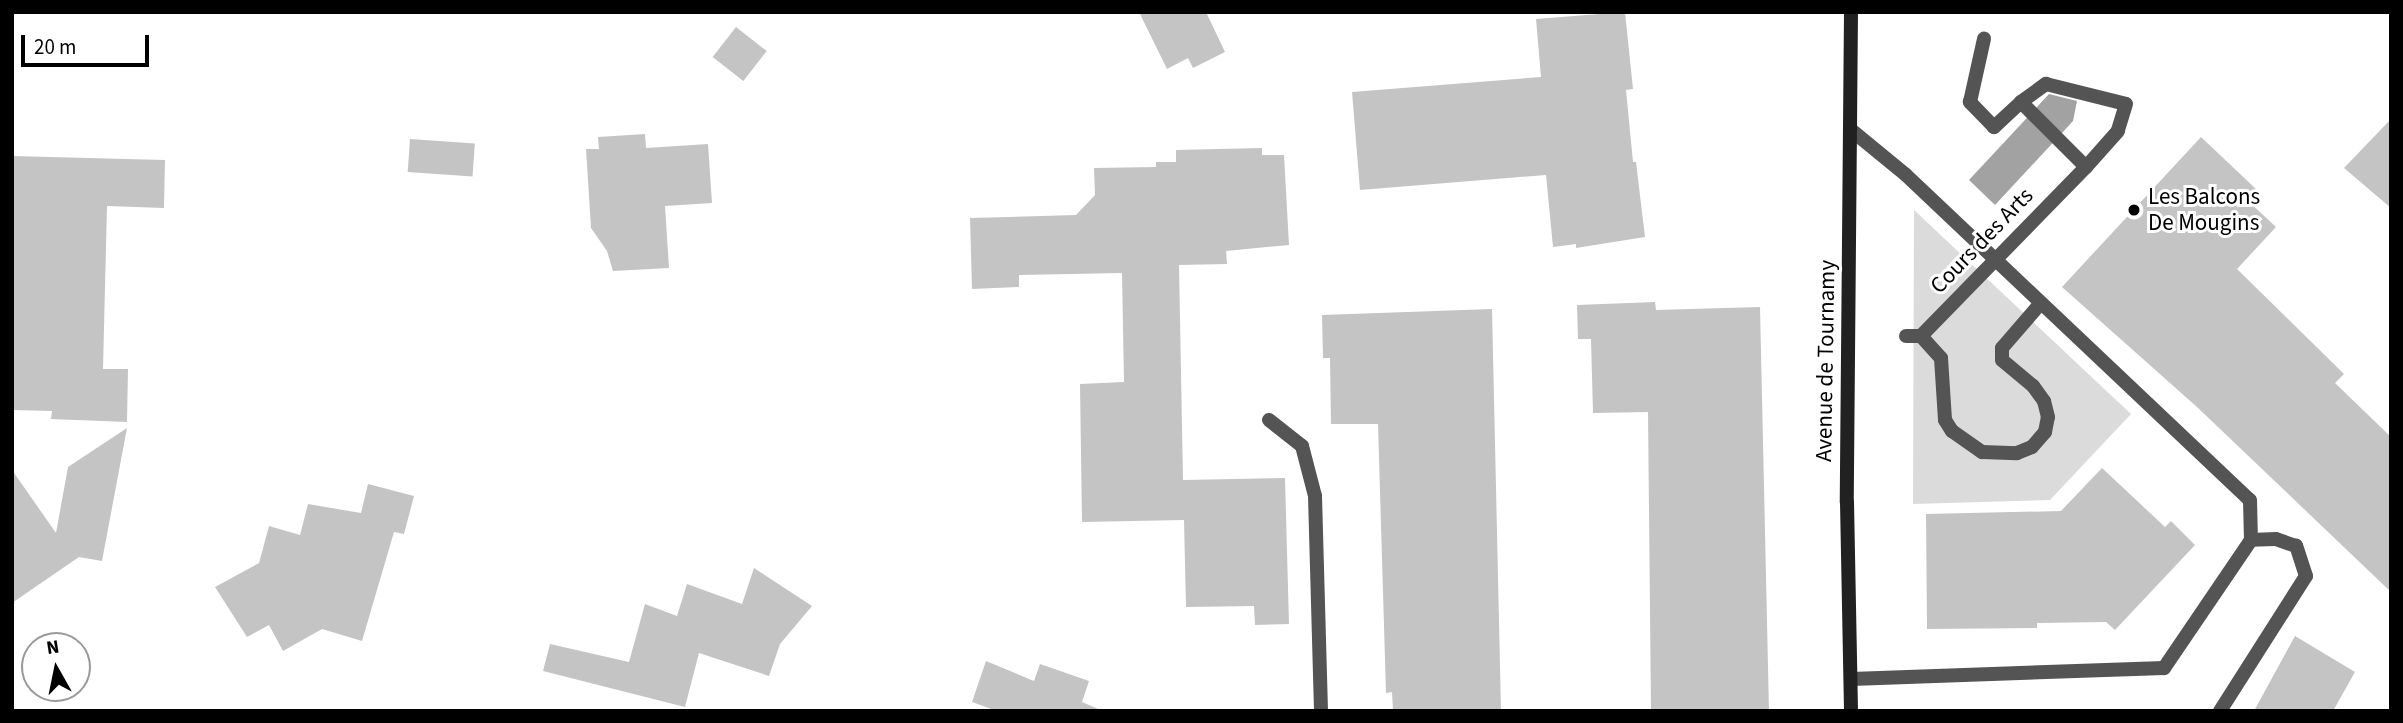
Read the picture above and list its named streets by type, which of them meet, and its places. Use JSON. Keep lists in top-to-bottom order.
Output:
{
  "streets": {
    "main road": ["Avenue de Tournamy"],
    "street": ["Cours des Arts"]
  },
  "places": ["Les Balcons De Mougins"],
  "scale_bar": "20 m",
  "north": "top"
}
